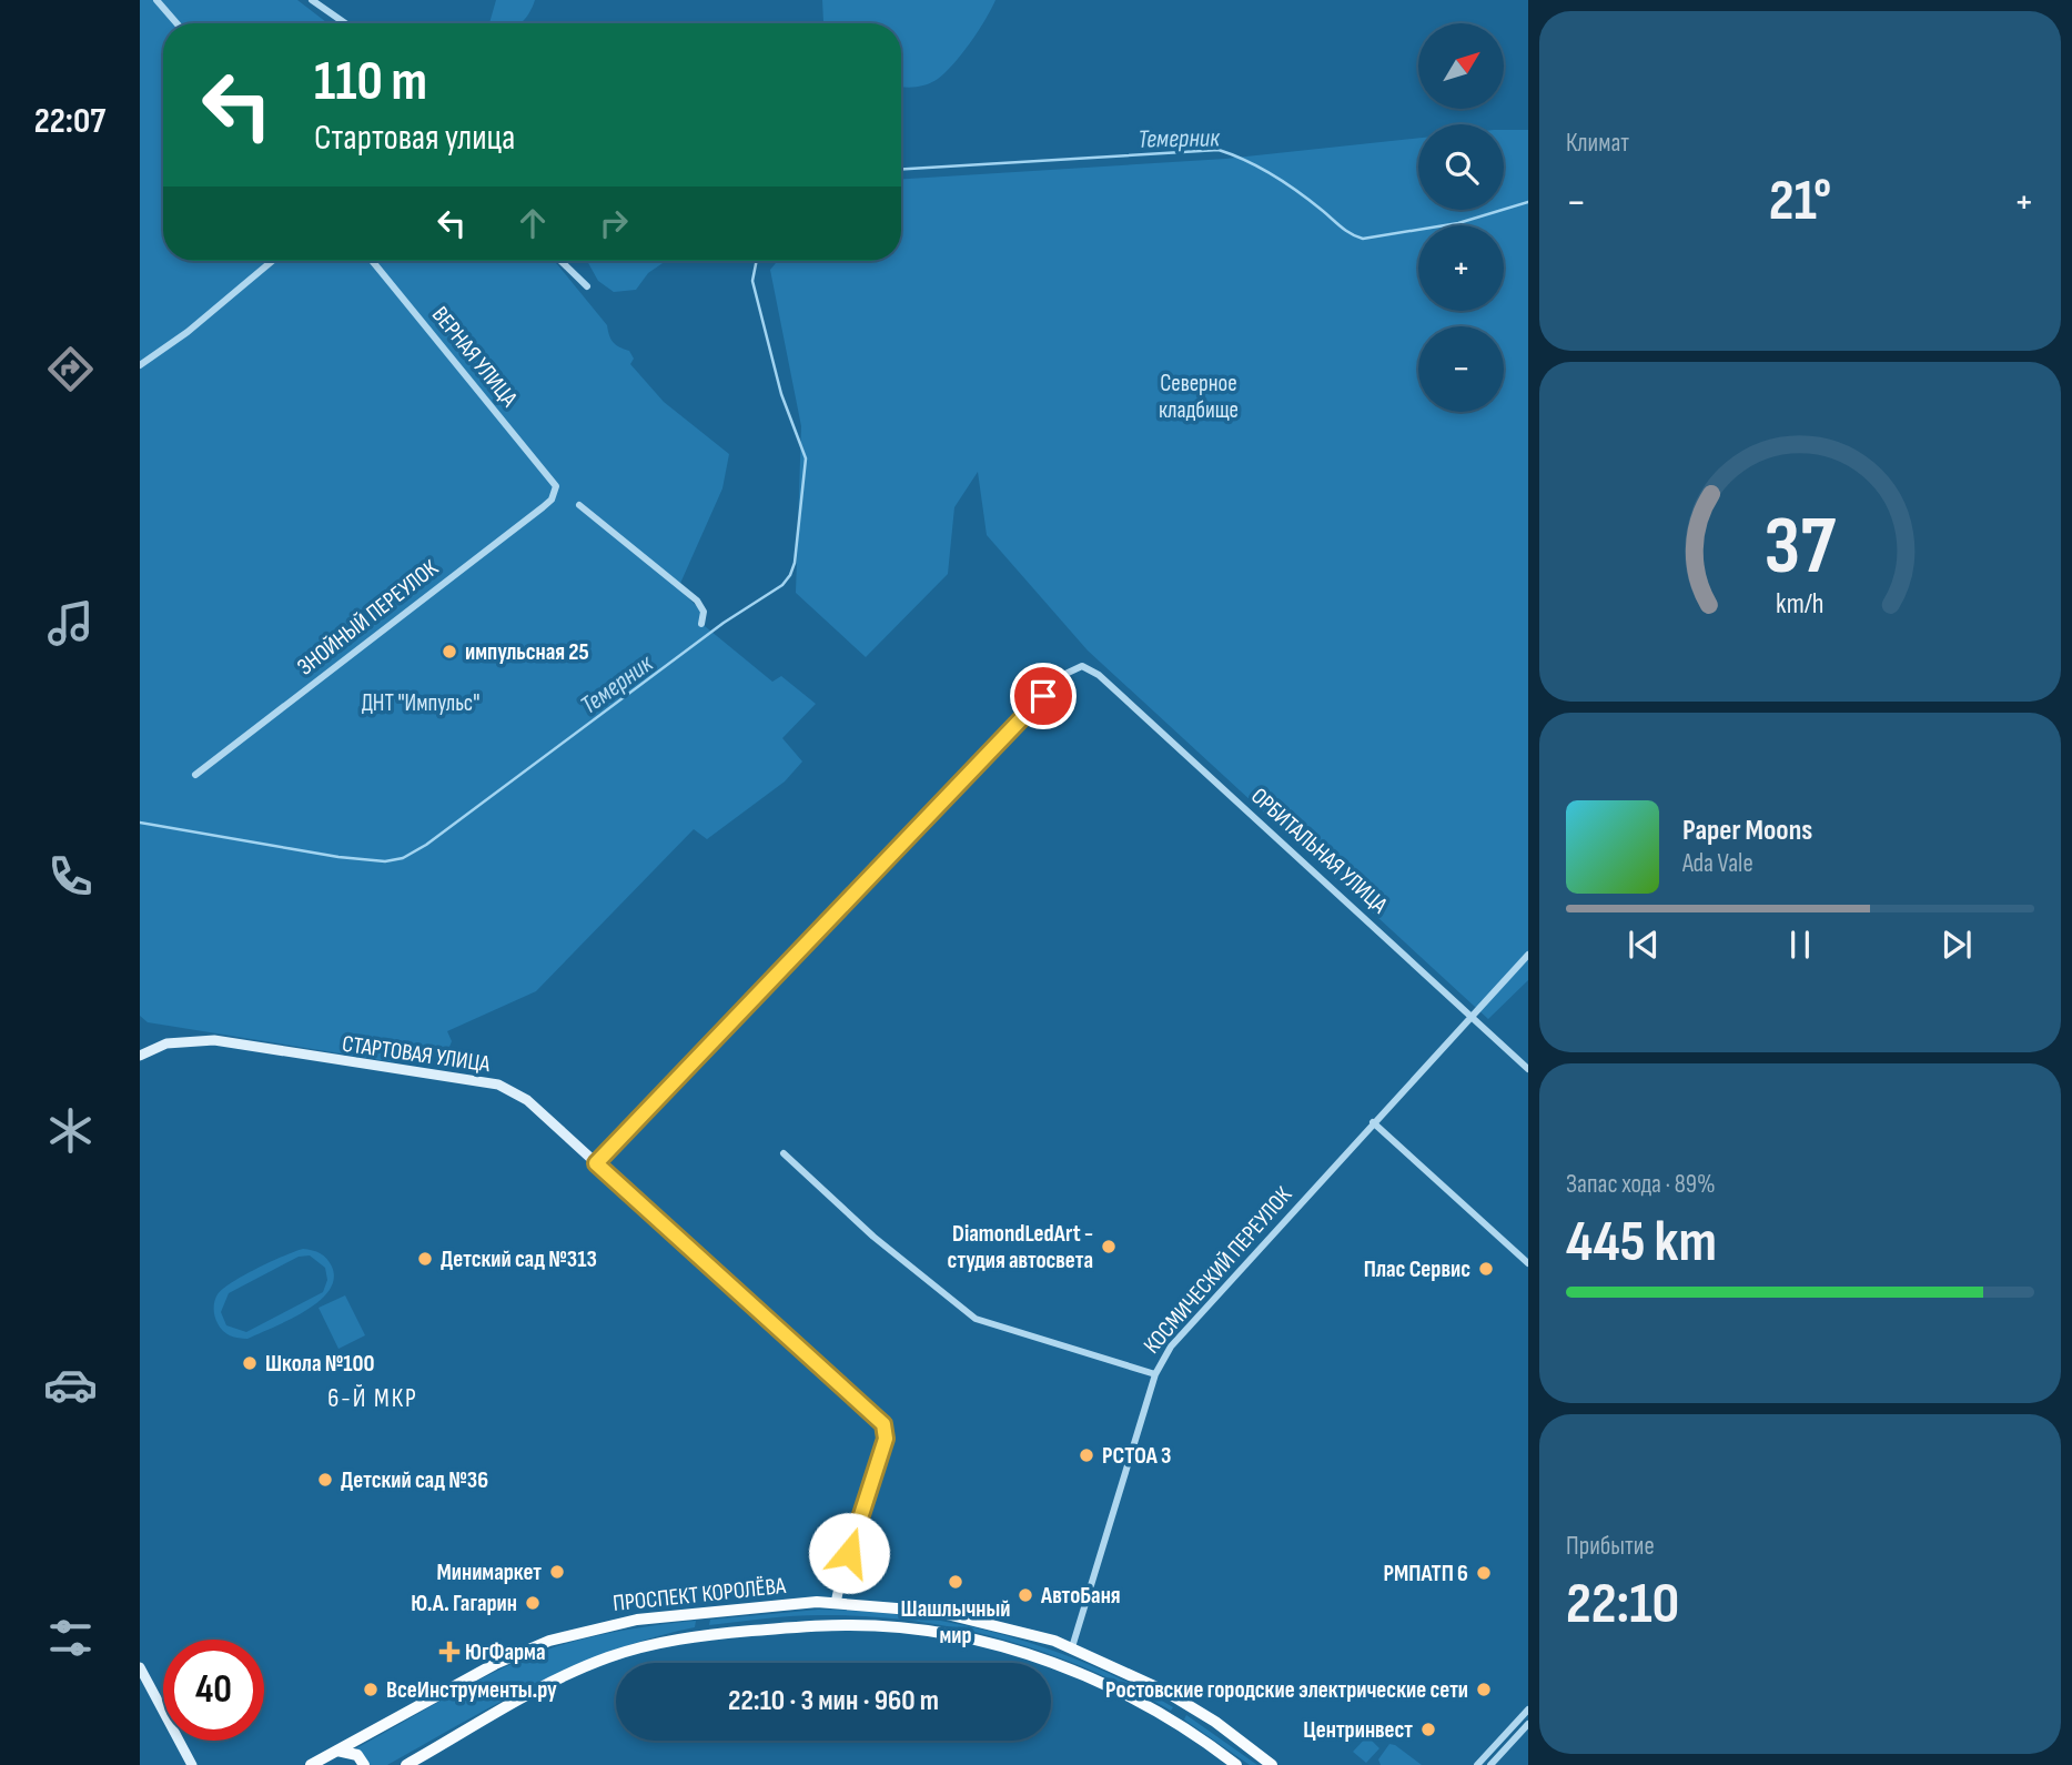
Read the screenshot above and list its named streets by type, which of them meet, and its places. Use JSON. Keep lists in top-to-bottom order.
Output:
{
  "streets": {
    "main road": ["ПРОСПЕКТ КОРОЛЁВА"],
    "street": [
      "ВЕРНАЯ УЛИЦА",
      "ЗНОЙНЫЙ ПЕРЕУЛОК",
      "ОРБИТАЛЬНАЯ УЛИЦА",
      "СТАРТОВАЯ УЛИЦА",
      "КОСМИЧЕСКИЙ ПЕРЕУЛОК"
    ]
  },
  "crossings": [
    ["ВЕРНАЯ УЛИЦА", "ЗНОЙНЫЙ ПЕРЕУЛОК"],
    ["ОРБИТАЛЬНАЯ УЛИЦА", "СТАРТОВАЯ УЛИЦА"],
    ["ОРБИТАЛЬНАЯ УЛИЦА", "КОСМИЧЕСКИЙ ПЕРЕУЛОК"],
    ["СТАРТОВАЯ УЛИЦА", "ПРОСПЕКТ КОРОЛЁВА"],
    ["КОСМИЧЕСКИЙ ПЕРЕУЛОК", "ПРОСПЕКТ КОРОЛЁВА"]
  ],
  "districts": ["6-Й МКР"],
  "water": ["Темерник"],
  "parks": ["Северное кладбище", "ДНТ \"Импульс\""],
  "places": {
    "other": [
      "импульсная 25",
      "DiamondLedArt - студия автосвета",
      "Детский сад №313",
      "Плас Сервис",
      "Школа №100",
      "РСТОА 3",
      "Детский сад №36",
      "Минимаркет",
      "РМПАТП 6",
      "Шашлычный мир",
      "АвтоБаня",
      "Ю.А. Гагарин",
      "ВсеИнструменты.ру",
      "Ростовские городские электрические сети",
      "Центринвест"
    ],
    "health": ["ЮгФарма"]
  },
  "north": "top right",
  "page": {
    "tabs": "22:07",
    "tile": [
      "Климат",
      ["Запас хода · 89%", "445 km"],
      ["Прибытие", "22:10"]
    ],
    "map_buttons": ["+", "−"],
    "turn": ["110 m", "Стартовая улица"],
    "heat": ["−", "21°", "+"],
    "song": ["Paper Moons", "Ada Vale"],
    "limit": "40",
    "trip": "22:10 · 3 мин · 960 m",
    "gauge": ["37", "km/h"]
  }
}
